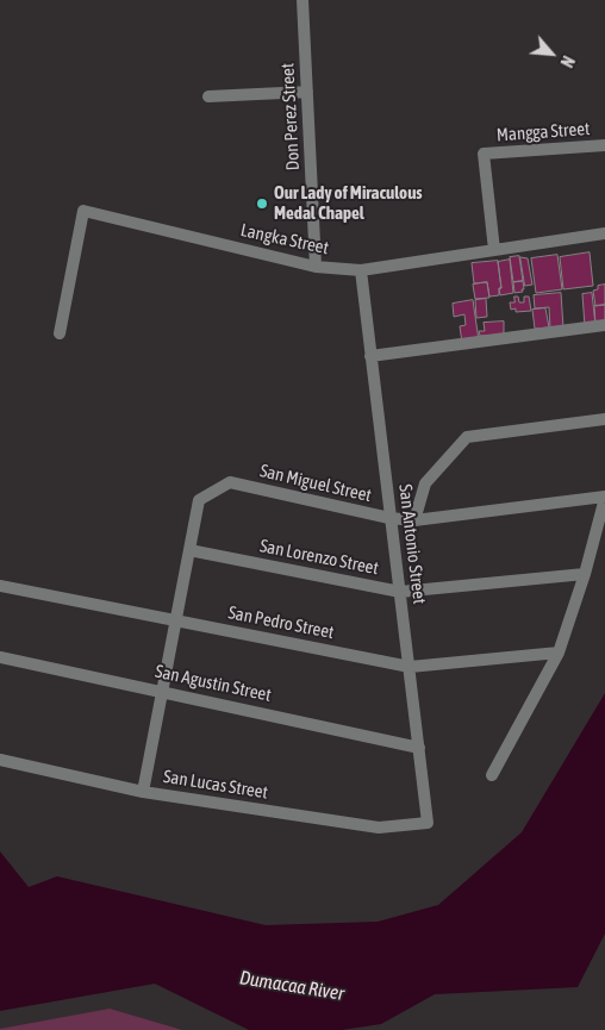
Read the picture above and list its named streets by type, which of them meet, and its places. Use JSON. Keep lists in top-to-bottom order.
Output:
{
  "streets": {
    "street": [
      "Don Perez Street",
      "Mangga Street",
      "Langka Street",
      "San Miguel Street",
      "San Antonio Street",
      "San Lorenzo Street",
      "San Pedro Street",
      "San Agustin Street",
      "San Lucas Street"
    ]
  },
  "crossings": [
    ["Don Perez Street", "Langka Street"],
    ["Mangga Street", "Langka Street"],
    ["Langka Street", "San Antonio Street"],
    ["San Miguel Street", "San Antonio Street"],
    ["San Miguel Street", "San Lorenzo Street"],
    ["San Antonio Street", "San Lorenzo Street"],
    ["San Antonio Street", "San Pedro Street"],
    ["San Antonio Street", "San Agustin Street"],
    ["San Antonio Street", "San Lucas Street"]
  ],
  "water": ["Dumacaa River"],
  "places": ["Our Lady of Miraculous Medal Chapel"],
  "north": "bottom right"
}
